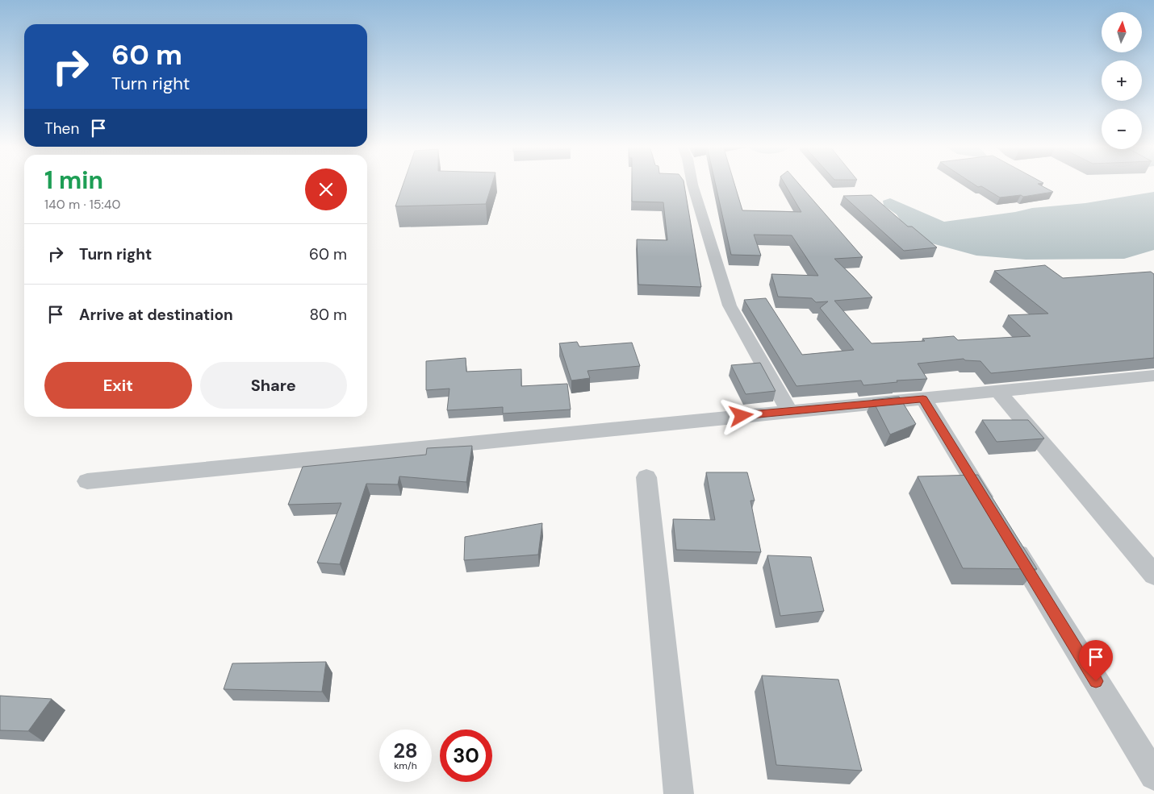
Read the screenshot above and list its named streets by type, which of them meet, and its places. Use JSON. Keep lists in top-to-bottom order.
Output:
{
  "north": "top",
  "page": {
    "map_buttons": ["+", "−"],
    "turn": ["60 m", "Turn right"],
    "then": "Then",
    "heading": ["1 min", "140 m · 15:40"],
    "list": [
      {
        "name": "Turn right",
        "value": "60 m"
      },
      {
        "name": "Arrive at destination",
        "value": "80 m"
      }
    ],
    "buttons": ["Exit", "Share"],
    "speed": "28 km/h",
    "limit": "30"
  }
}
